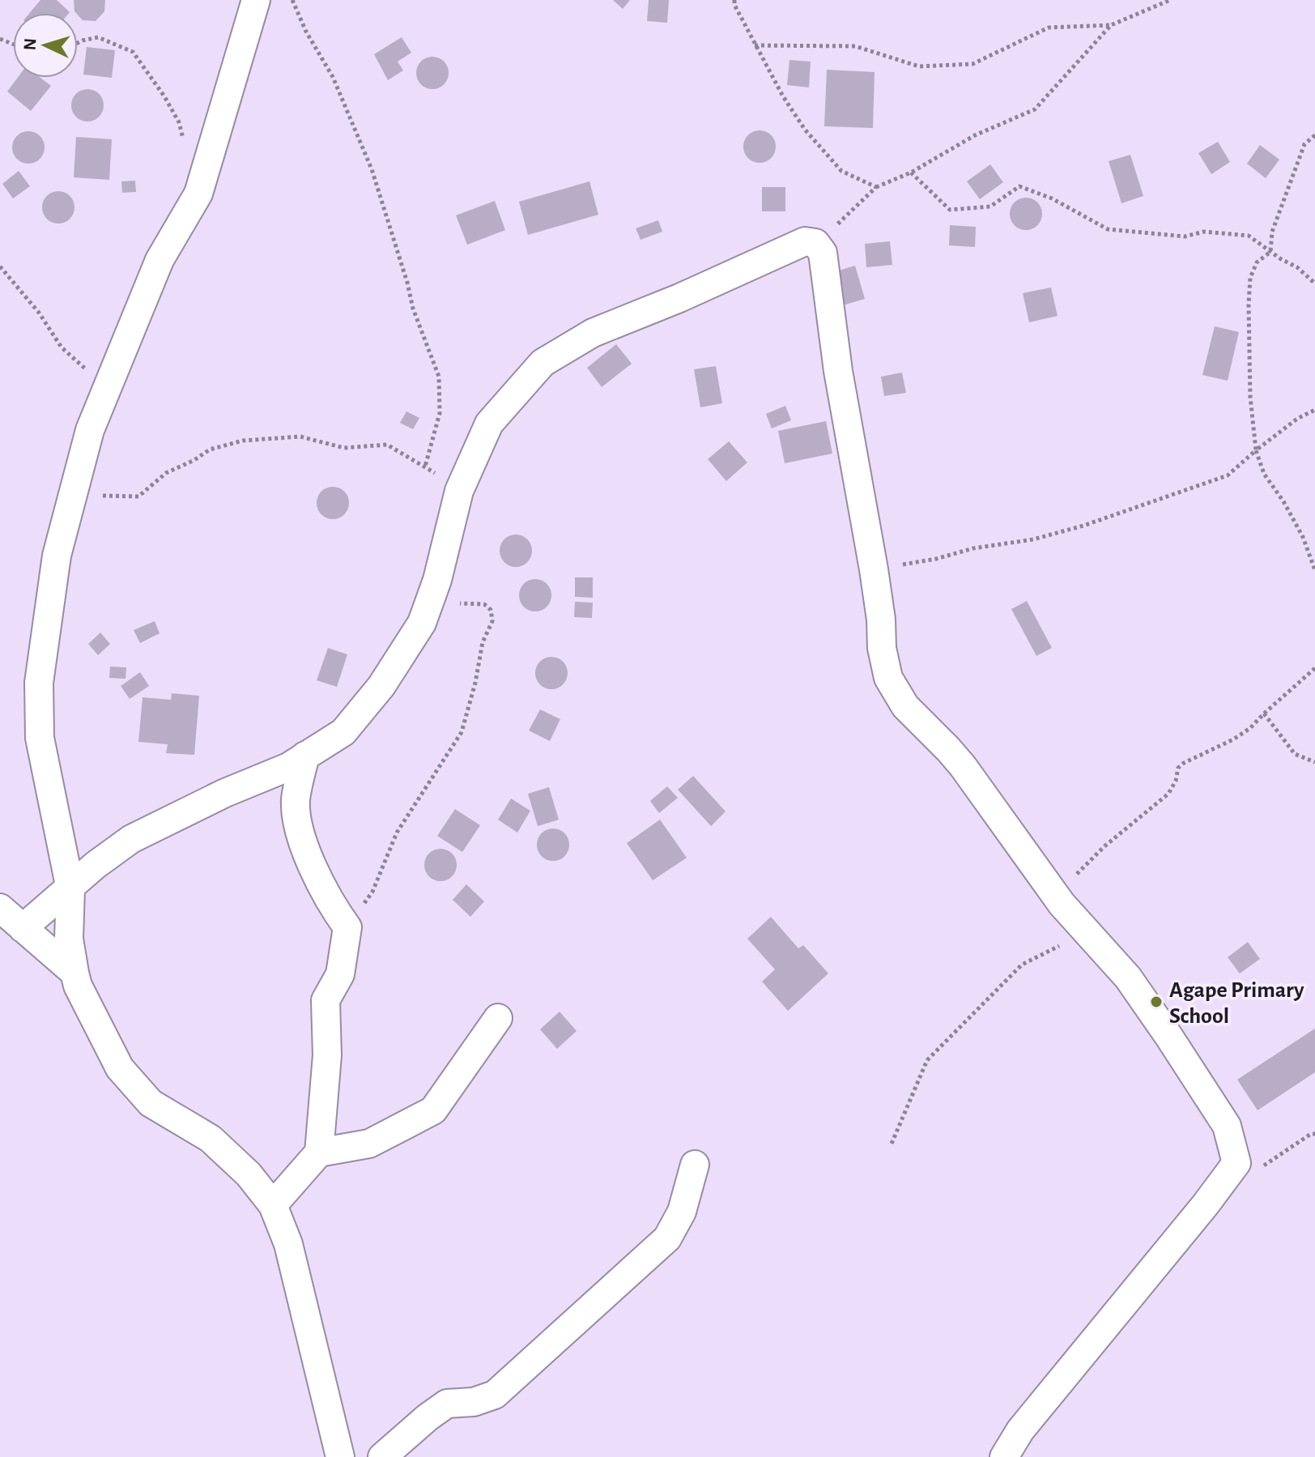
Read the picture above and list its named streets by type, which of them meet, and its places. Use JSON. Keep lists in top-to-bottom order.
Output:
{
  "places": ["Agape Primary School"],
  "north": "left"
}
